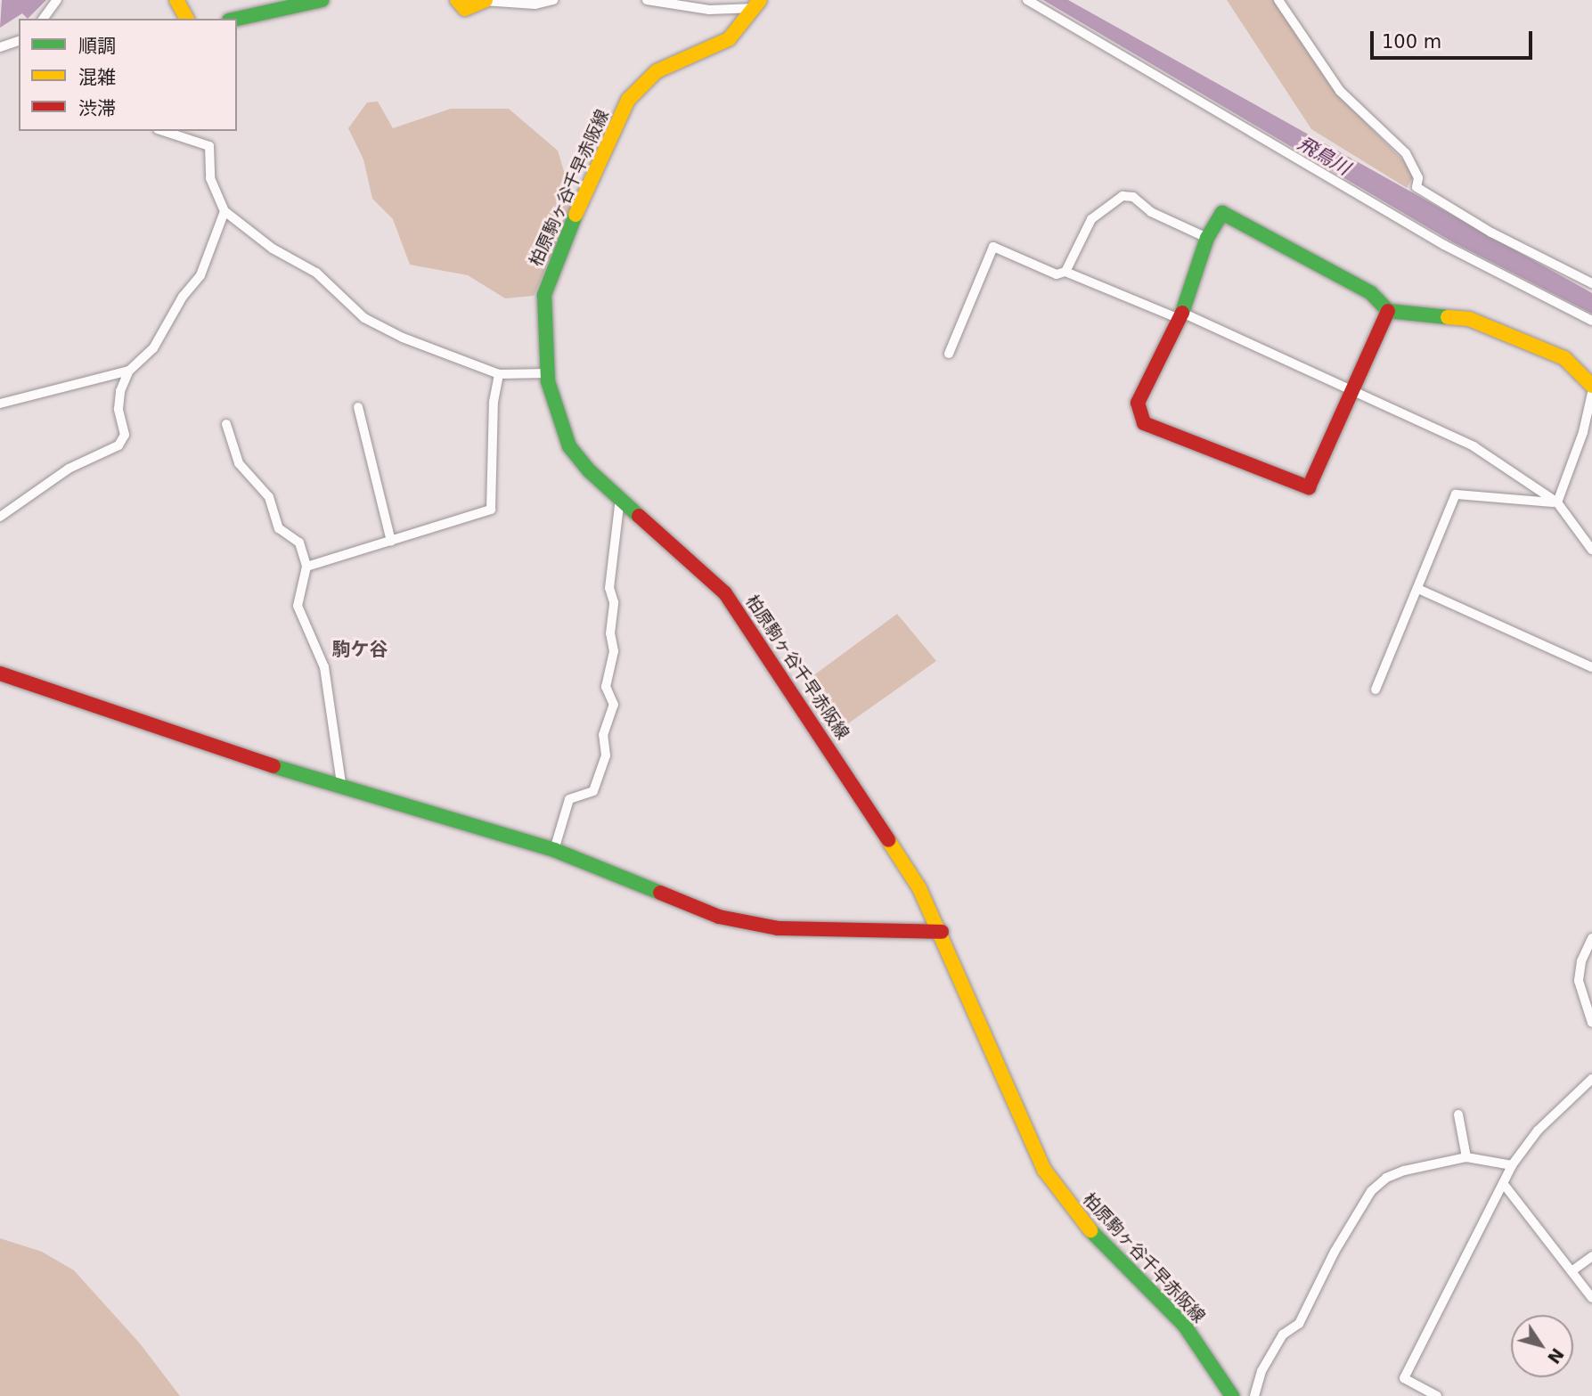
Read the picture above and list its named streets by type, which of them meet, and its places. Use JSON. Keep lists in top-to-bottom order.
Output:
{
  "streets": {
    "main road": ["柏原駒ヶ谷千早赤阪線"]
  },
  "districts": ["駒ケ谷"],
  "water": ["飛鳥川"],
  "legend": ["順調", "混雑", "渋滞"],
  "scale_bar": "100 m",
  "north": "bottom right"
}
